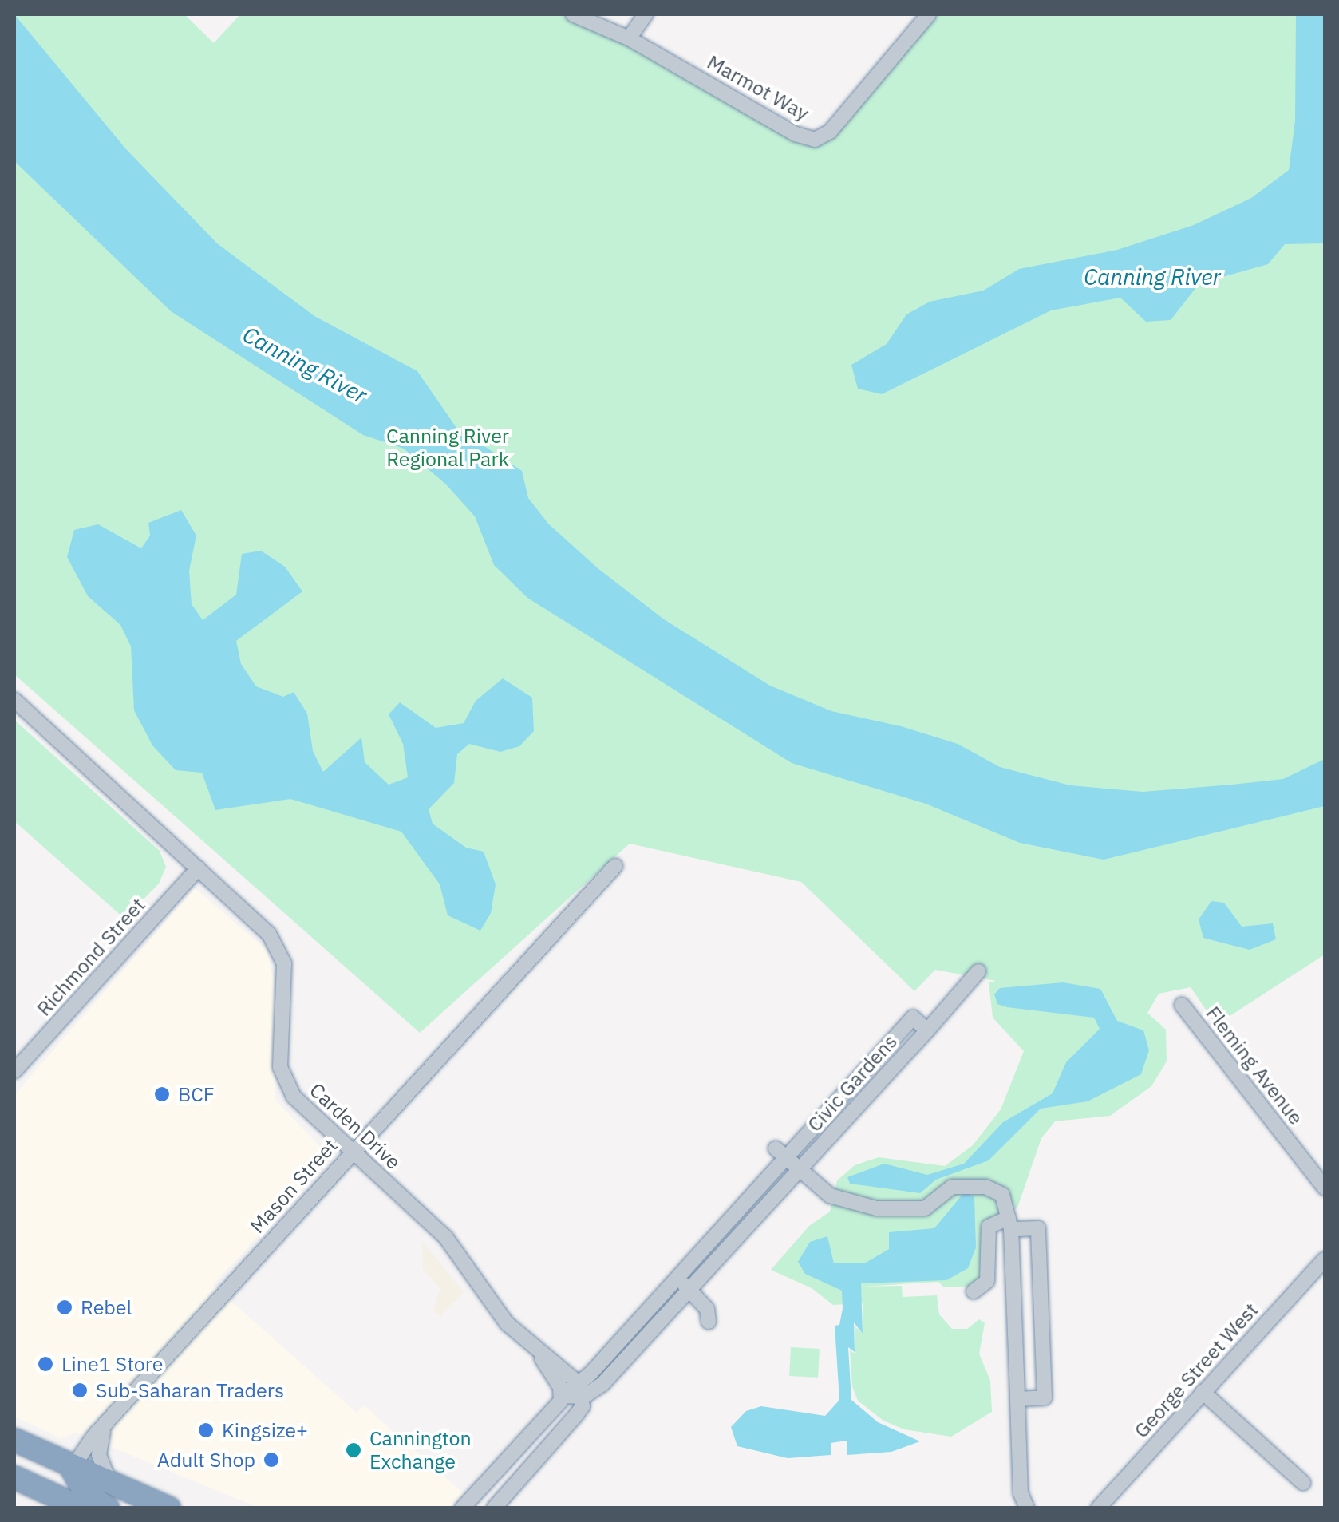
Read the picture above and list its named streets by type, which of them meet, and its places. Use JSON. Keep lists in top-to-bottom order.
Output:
{
  "streets": {
    "street": [
      "Marmot Way",
      "Richmond Street",
      "Fleming Avenue",
      "Civic Gardens",
      "Carden Drive",
      "Mason Street",
      "George Street West"
    ]
  },
  "crossings": [
    ["Richmond Street", "Carden Drive"],
    ["Civic Gardens", "Carden Drive"],
    ["Carden Drive", "Mason Street"]
  ],
  "water": ["Canning River"],
  "parks": ["Canning River Regional Park"],
  "places": [
    "BCF",
    "Rebel",
    "Line1 Store",
    "Sub-Saharan Traders",
    "Kingsize+",
    "Cannington Exchange",
    "Adult Shop"
  ]
}
